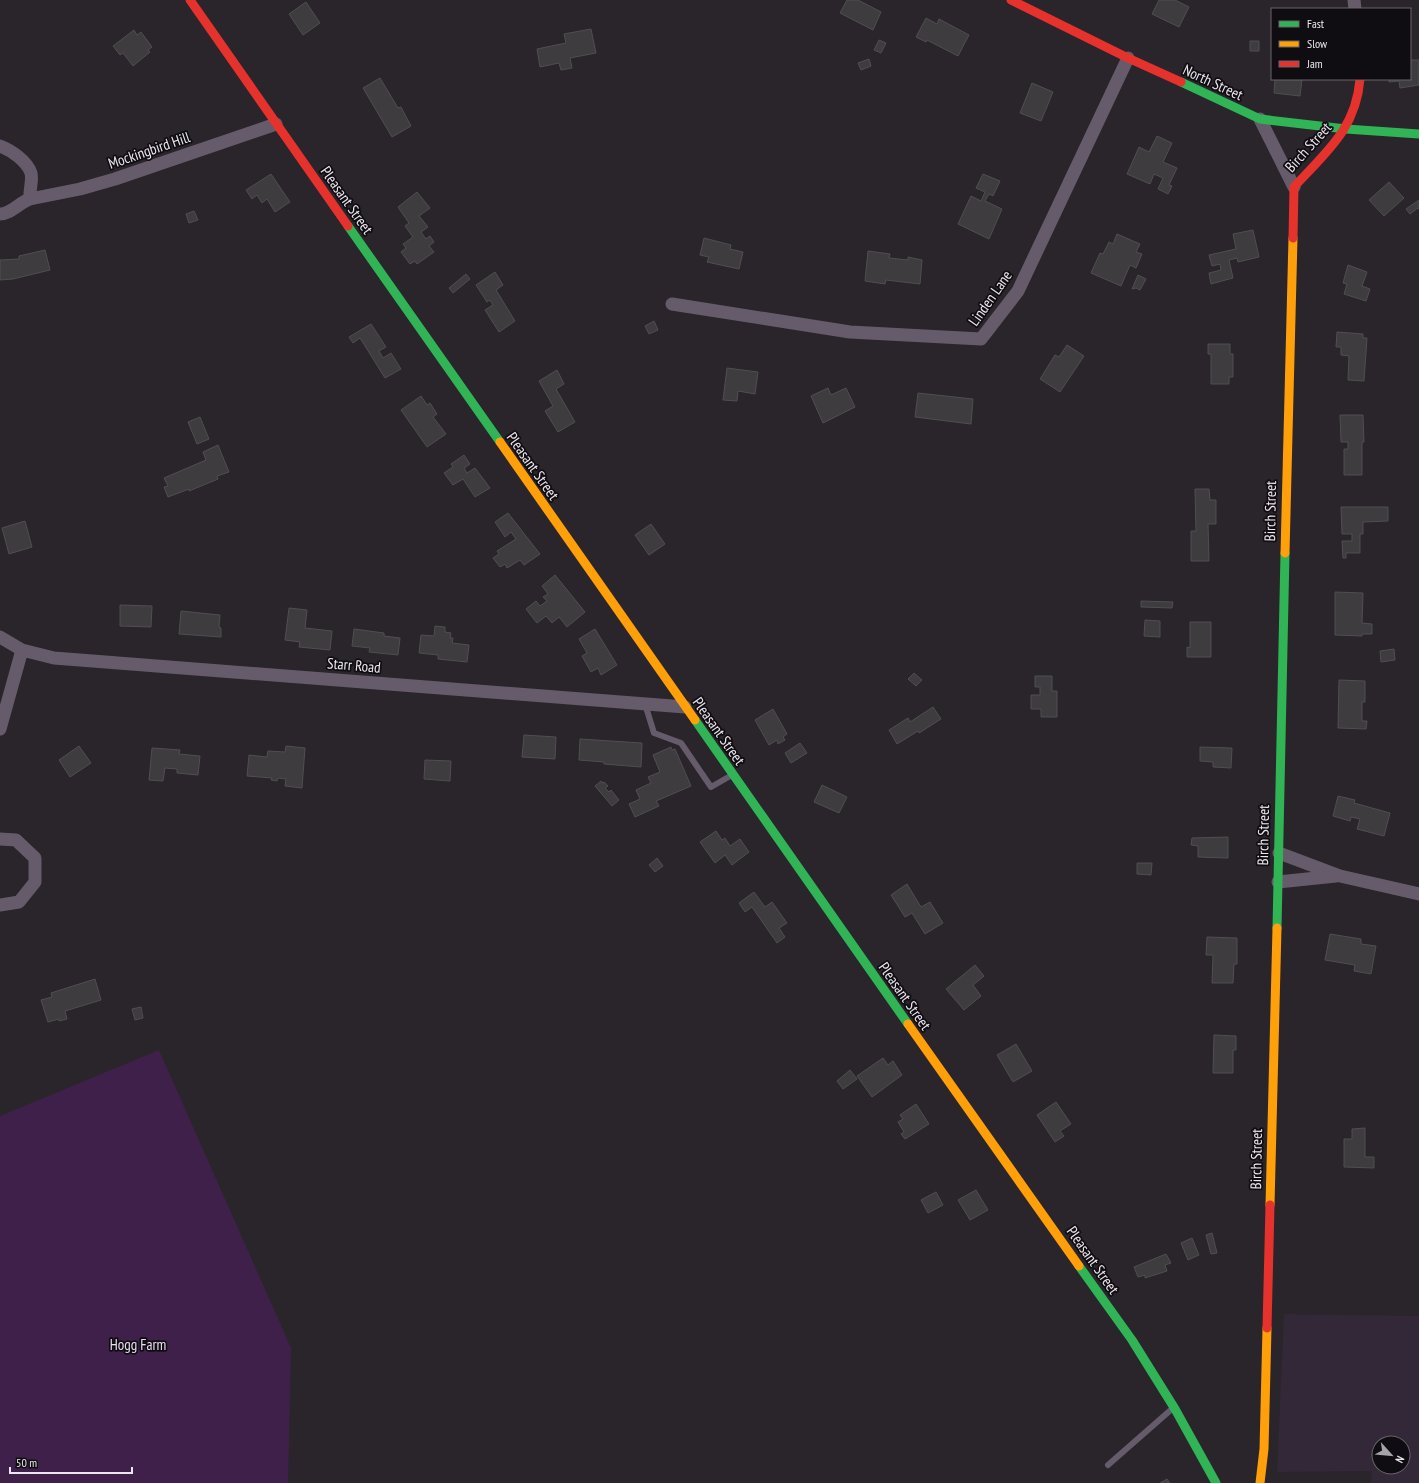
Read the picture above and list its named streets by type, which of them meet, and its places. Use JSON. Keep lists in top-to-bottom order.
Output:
{
  "streets": {
    "main road": ["North Street", "Birch Street", "Pleasant Street"],
    "street": ["Mockingbird Hill", "Linden Lane", "Starr Road"]
  },
  "crossings": [
    ["North Street", "Birch Street"],
    ["North Street", "Linden Lane"],
    ["Mockingbird Hill", "Pleasant Street"],
    ["Pleasant Street", "Starr Road"]
  ],
  "parks": ["Hogg Farm"],
  "legend": ["Fast", "Slow", "Jam"],
  "scale_bar": "50 m",
  "north": "bottom right"
}
